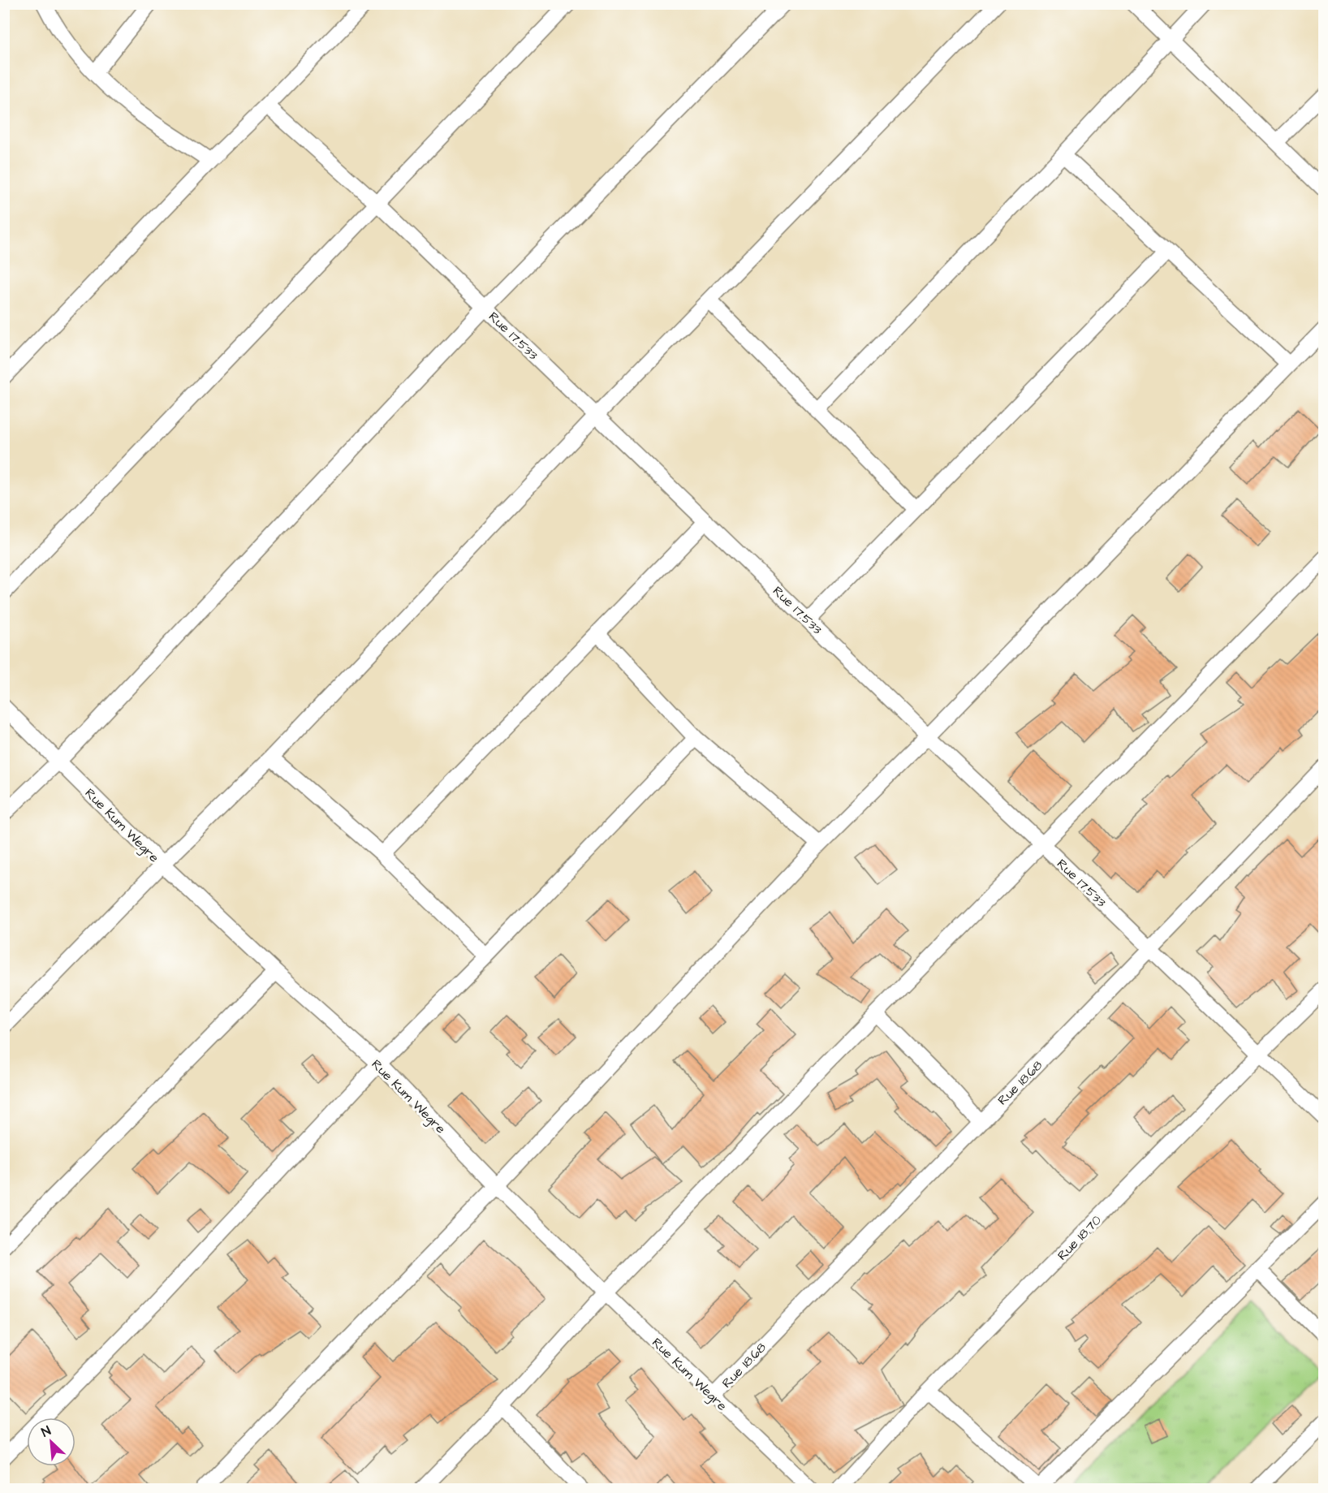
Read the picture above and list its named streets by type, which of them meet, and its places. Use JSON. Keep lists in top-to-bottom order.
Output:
{
  "streets": {
    "street": [
      "Rue 17.533",
      "Rue Kum Wegre",
      "Rue 18.68",
      "Rue 18.70"
    ]
  },
  "crossings": [
    ["Rue 17.533", "Rue 18.68"],
    ["Rue 17.533", "Rue 18.70"],
    ["Rue Kum Wegre", "Rue 18.68"]
  ],
  "north": "top left"
}
